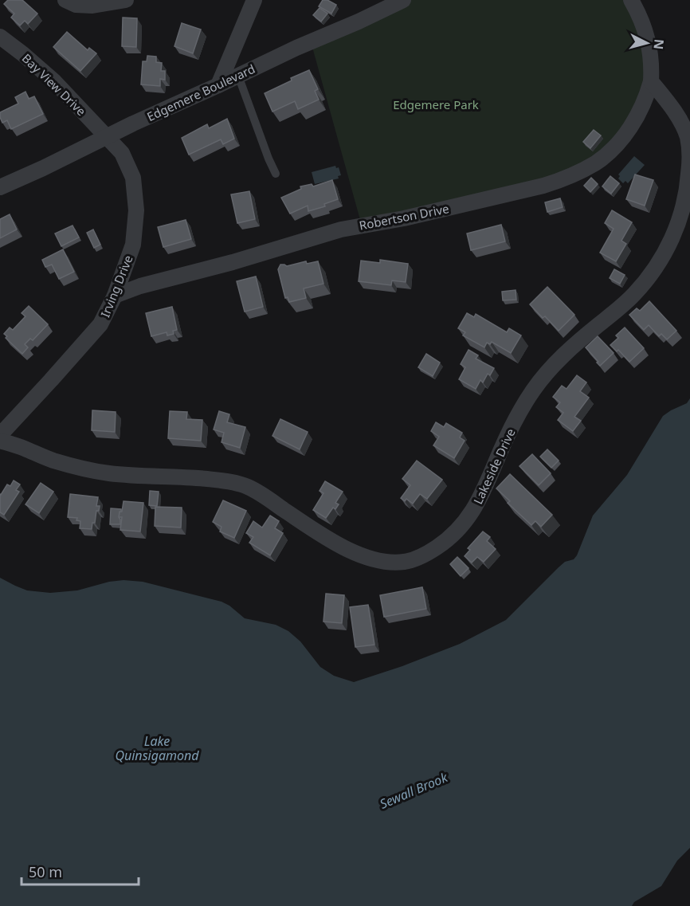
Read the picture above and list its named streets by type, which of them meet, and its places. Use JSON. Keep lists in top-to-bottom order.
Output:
{
  "streets": {
    "street": [
      "Bay View Drive",
      "Edgemere Boulevard",
      "Robertson Drive",
      "Irving Drive",
      "Lakeside Drive"
    ]
  },
  "crossings": [
    ["Bay View Drive", "Edgemere Boulevard"],
    ["Bay View Drive", "Irving Drive"],
    ["Edgemere Boulevard", "Irving Drive"],
    ["Robertson Drive", "Irving Drive"]
  ],
  "water": ["Lake Quinsigamond", "Sewall Brook"],
  "parks": ["Edgemere Park"],
  "scale_bar": "50 m",
  "north": "right"
}
